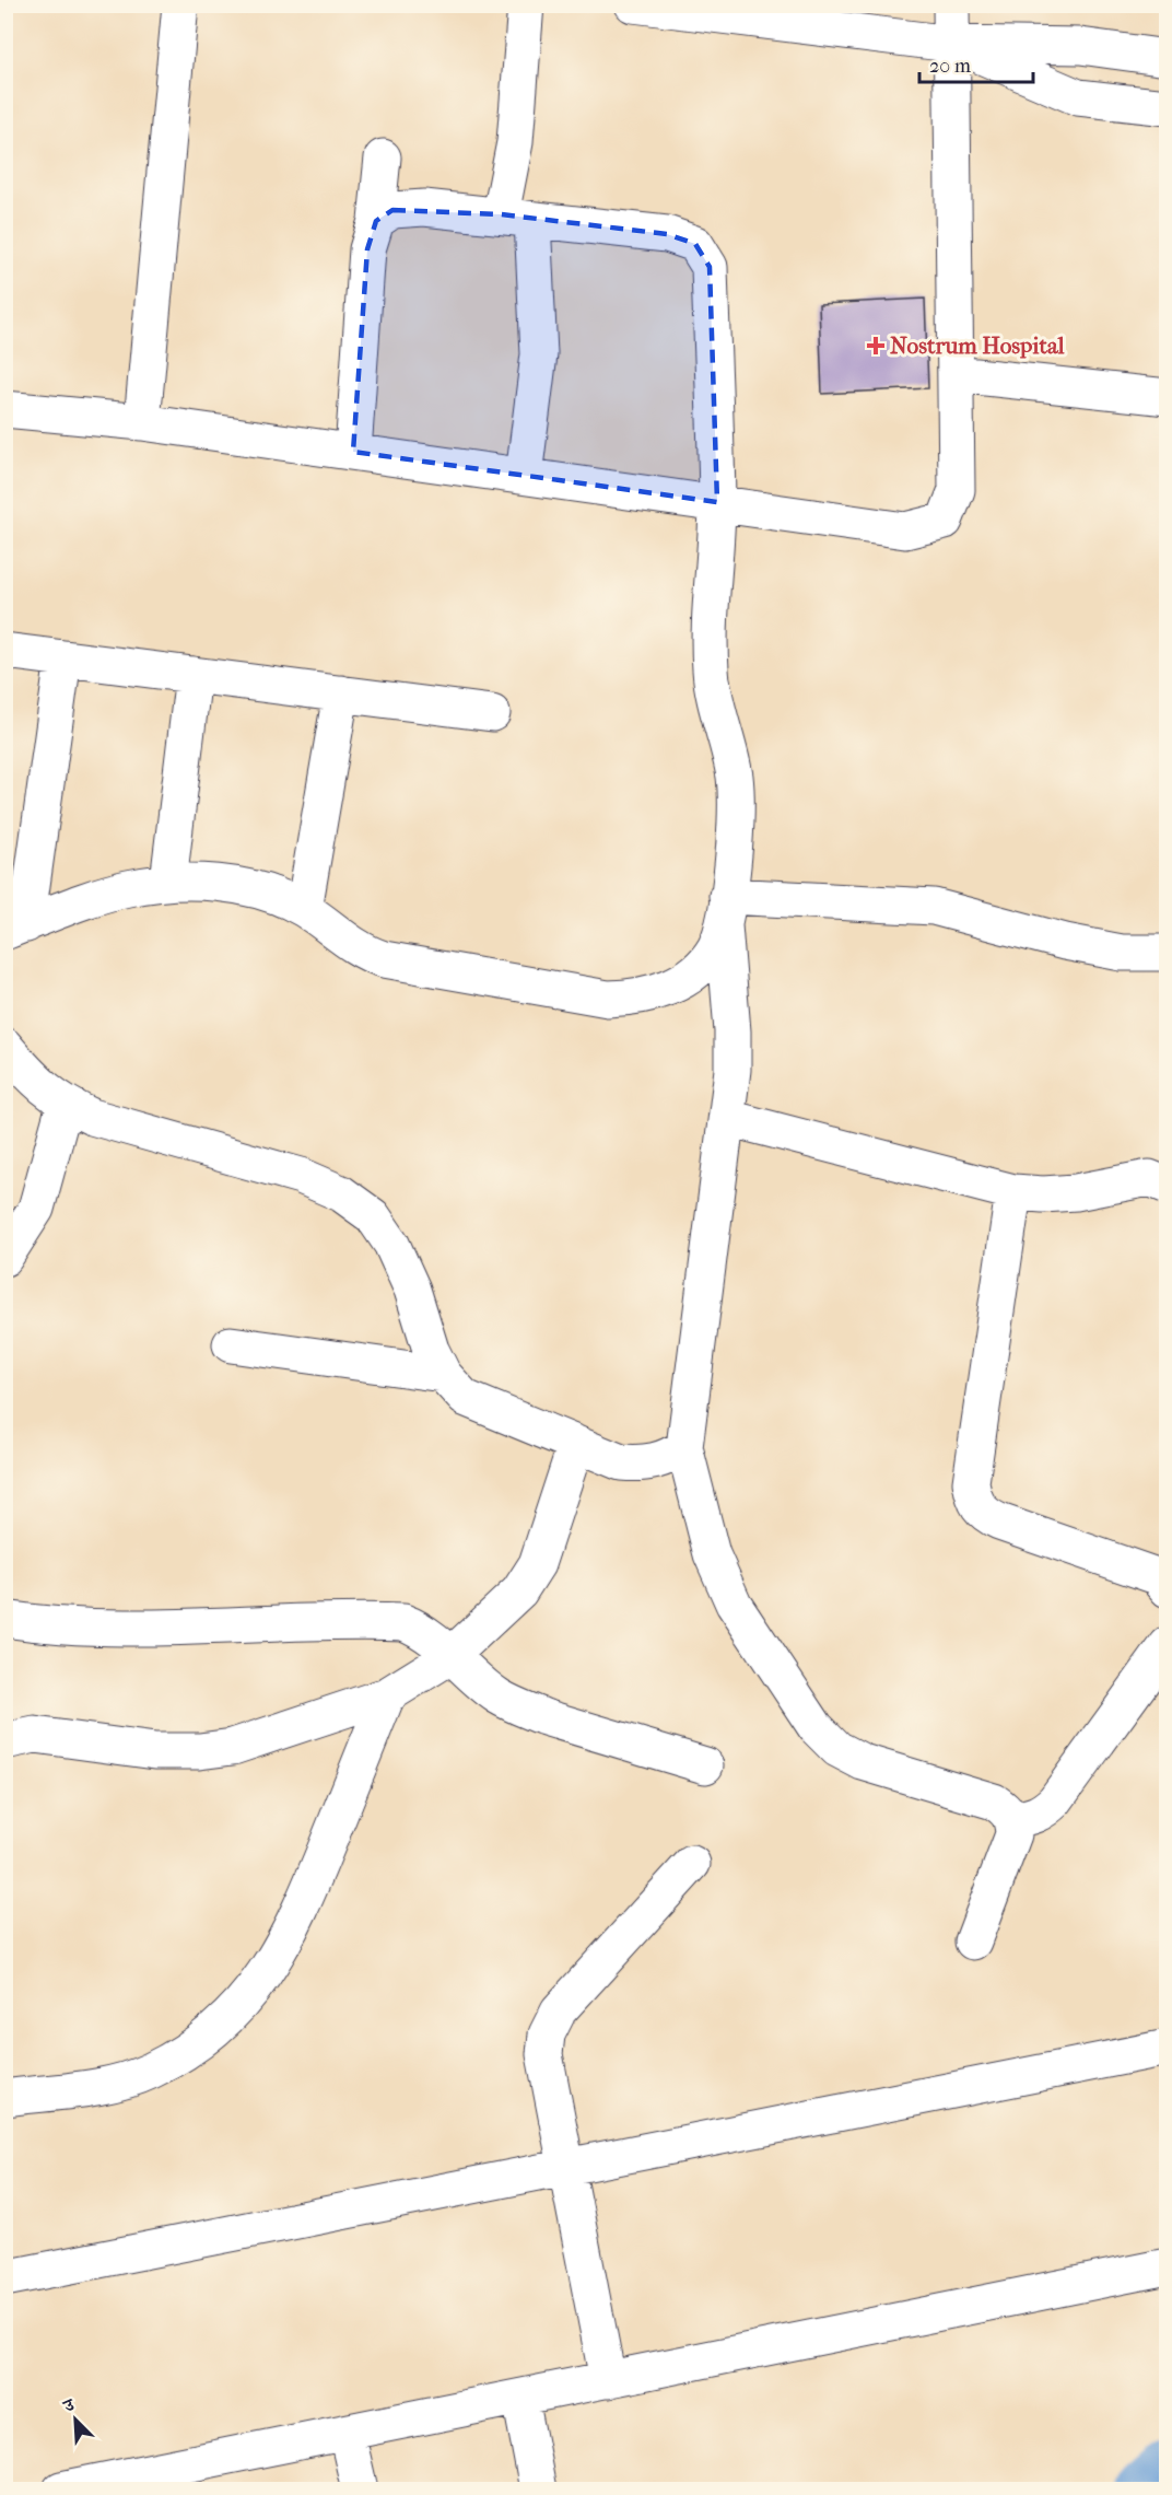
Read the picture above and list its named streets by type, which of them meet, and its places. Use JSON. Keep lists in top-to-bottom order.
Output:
{
  "places": {
    "health": ["Nostrum Hospital"]
  },
  "scale_bar": "20 m",
  "north": "top left"
}
